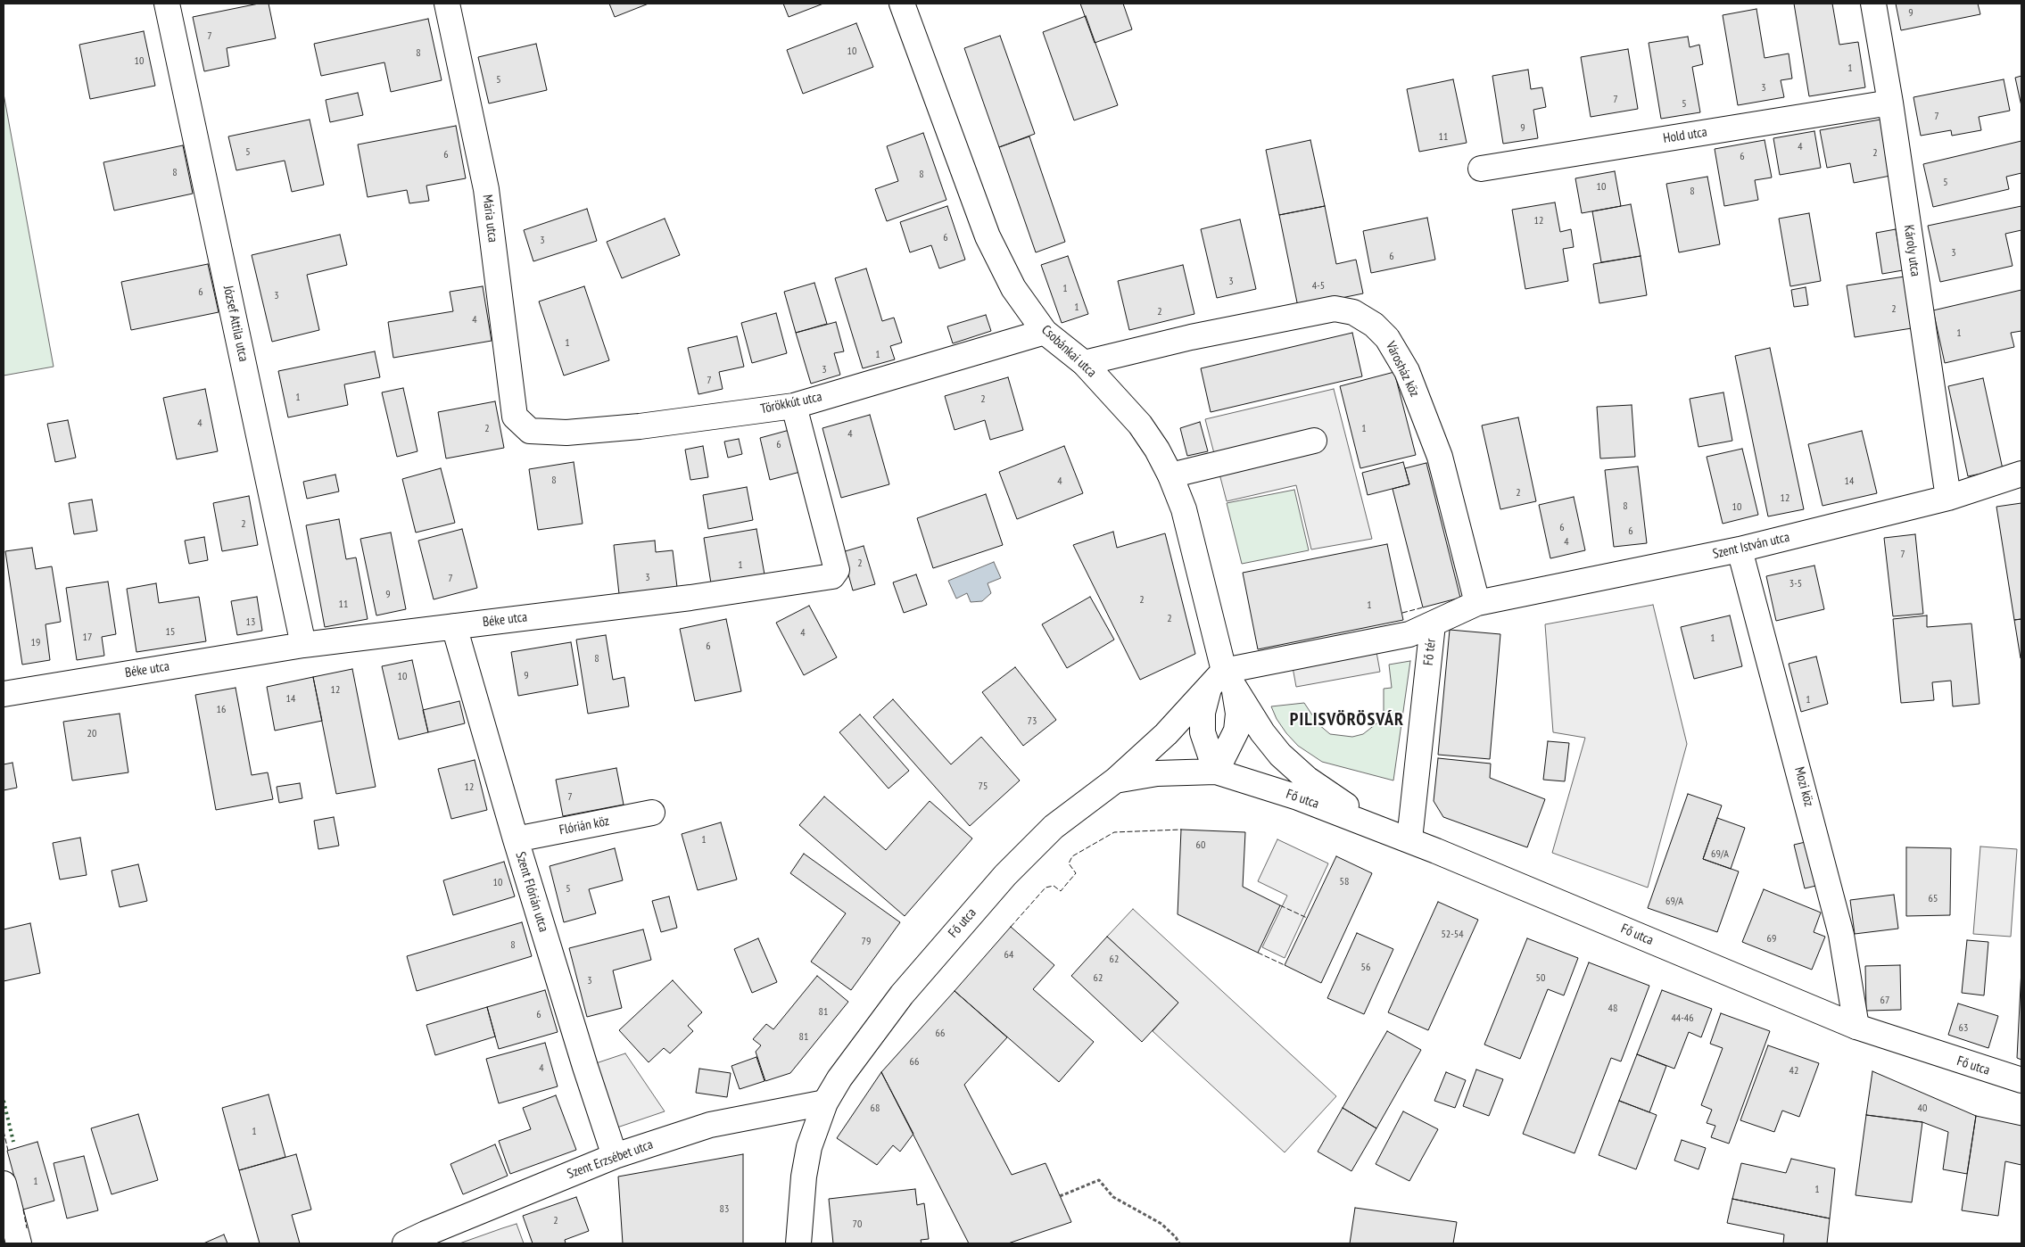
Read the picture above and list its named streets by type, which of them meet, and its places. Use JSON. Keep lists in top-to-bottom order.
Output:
{
  "streets": {
    "street": [
      "Hold utca",
      "Mária utca",
      "Károly utca",
      "József Attila utca",
      "Csobánkai utca",
      "Városház köz",
      "Törökkút utca",
      "Szent István utca",
      "Béke utca",
      "Fő tér",
      "Mozi köz",
      "Fő utca",
      "Flórián köz",
      "Szent Flórián utca",
      "Szent Erzsébet utca"
    ]
  },
  "crossings": [
    ["Hold utca", "Károly utca"],
    ["Mária utca", "Törökkút utca"],
    ["Károly utca", "Szent István utca"],
    ["József Attila utca", "Béke utca"],
    ["Csobánkai utca", "Városház köz"],
    ["Csobánkai utca", "Törökkút utca"],
    ["Csobánkai utca", "Fő tér"],
    ["Városház köz", "Szent István utca"],
    ["Törökkút utca", "Béke utca"],
    ["Szent István utca", "Fő tér"],
    ["Szent István utca", "Mozi köz"],
    ["Béke utca", "Szent Flórián utca"],
    ["Fő tér", "Fő utca"],
    ["Mozi köz", "Fő utca"],
    ["Fő utca", "Szent Erzsébet utca"],
    ["Flórián köz", "Szent Flórián utca"],
    ["Szent Flórián utca", "Szent Erzsébet utca"]
  ],
  "districts": ["PILISVÖRÖSVÁR"],
  "house_numbers": [
    "9",
    "7",
    "10",
    "8",
    "10",
    "1",
    "5",
    "3",
    "7",
    "5",
    "7",
    "9",
    "11",
    "4",
    "5",
    "2",
    "6",
    "6",
    "8",
    "8",
    "5",
    "10",
    "8",
    "12",
    "6",
    "3",
    "3",
    "6",
    "3",
    "4-5",
    "1",
    "6",
    "3",
    "1",
    "2",
    "2",
    "4",
    "1",
    "1",
    "1",
    "3",
    "7",
    "1",
    "2",
    "4",
    "2",
    "1",
    "4",
    "6",
    "8",
    "4",
    "14",
    "2",
    "12",
    "8",
    "10",
    "2",
    "6",
    "6",
    "4",
    "7",
    "2",
    "1",
    "3",
    "7",
    "3-5",
    "9",
    "2",
    "11",
    "1",
    "2",
    "13",
    "15",
    "4",
    "17",
    "1",
    "19",
    "6",
    "8",
    "9",
    "10",
    "12",
    "14",
    "1",
    "16",
    "73",
    "20",
    "75",
    "12",
    "7",
    "1",
    "60",
    "69/A",
    "58",
    "10",
    "5",
    "65",
    "69/A",
    "52-54",
    "69",
    "79",
    "8",
    "64",
    "62",
    "56",
    "62",
    "50",
    "3",
    "67",
    "48",
    "81",
    "6",
    "44-46",
    "63",
    "66",
    "81",
    "66",
    "4",
    "42",
    "68",
    "40",
    "1",
    "1",
    "1",
    "83",
    "2",
    "70"
  ]
}
